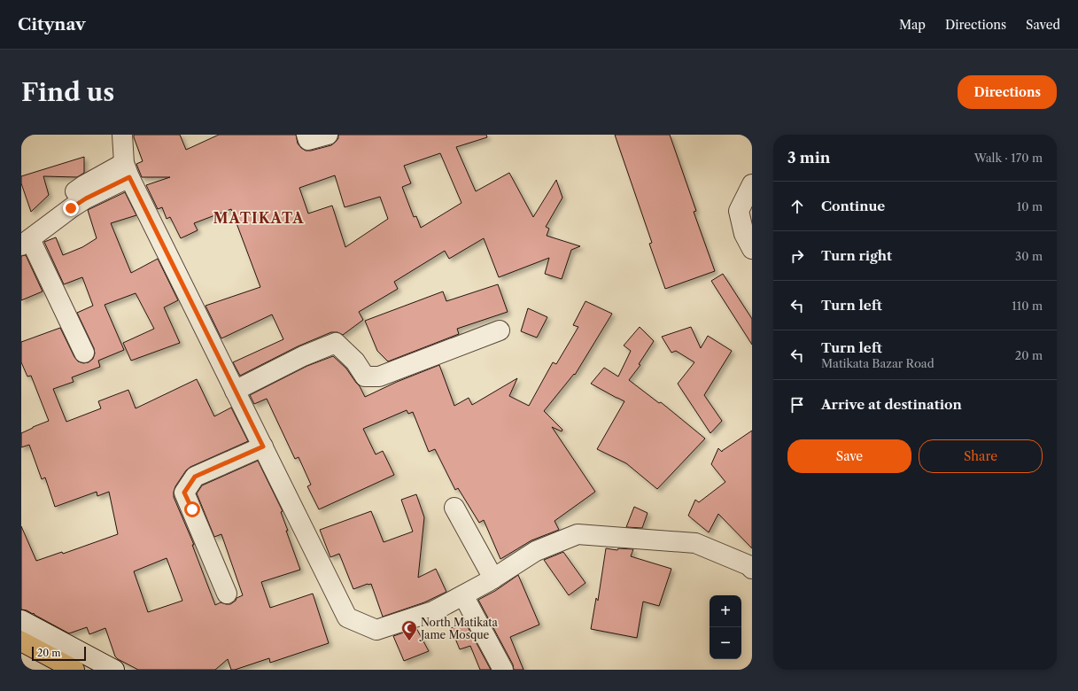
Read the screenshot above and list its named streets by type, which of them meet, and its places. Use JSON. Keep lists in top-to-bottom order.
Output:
{
  "districts": ["MATIKATA"],
  "places": {
    "mosque": ["North Matikata Jame Mosque"]
  },
  "scale_bar": "20 m",
  "page": {
    "header": "Citynav",
    "nav": ["Map", "Directions", "Saved"],
    "buttons": [
      "Directions",
      ["Save", "Share"]
    ],
    "title": "Find us",
    "heading": ["3 min", "Walk · 170 m"],
    "list": [
      ["Continue", "10 m"],
      ["Turn right", "30 m"],
      ["Turn left", "110 m"],
      ["Turn left", "Matikata Bazar Road", "20 m"],
      "Arrive at destination"
    ],
    "map_buttons": ["+", "−"],
    "scale": "20 m"
  }
}
